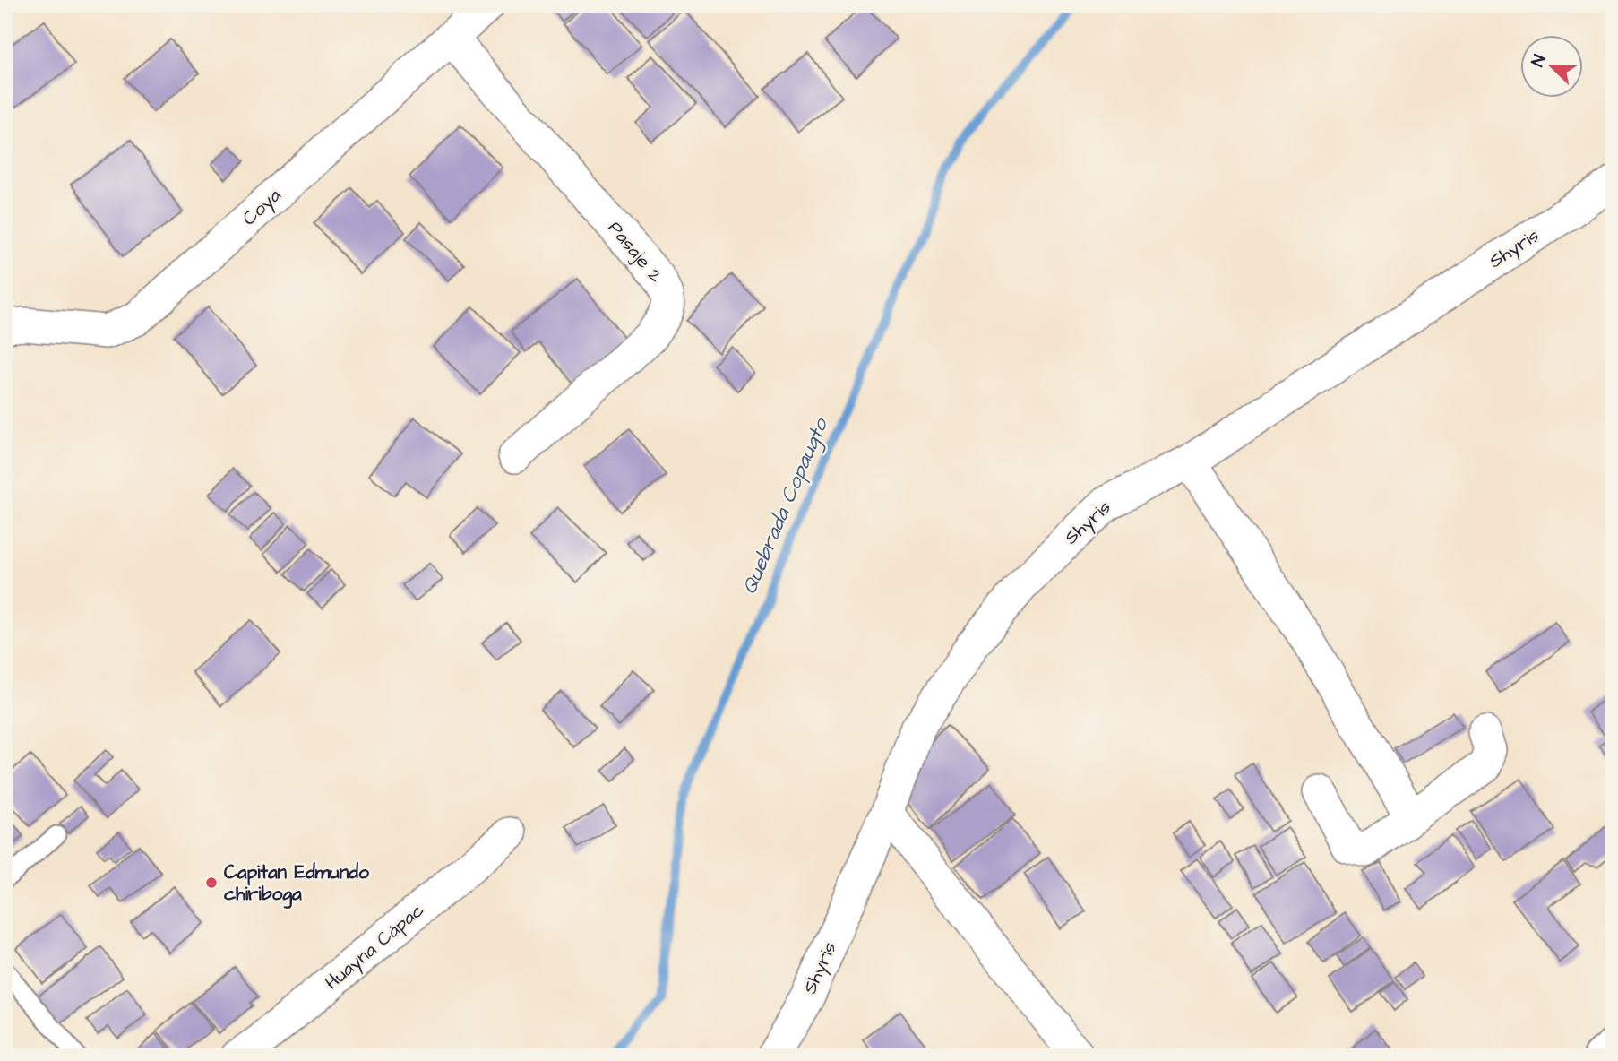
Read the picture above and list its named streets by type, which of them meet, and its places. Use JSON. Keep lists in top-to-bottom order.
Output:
{
  "streets": {
    "street": [
      "Coya",
      "Shyris",
      "Pasaje 2",
      "Huayna Cápac"
    ]
  },
  "crossings": [
    ["Coya", "Pasaje 2"]
  ],
  "water": ["Quebrada Copaugto"],
  "places": ["Capitan Edmundo chiriboga"],
  "north": "top left"
}
